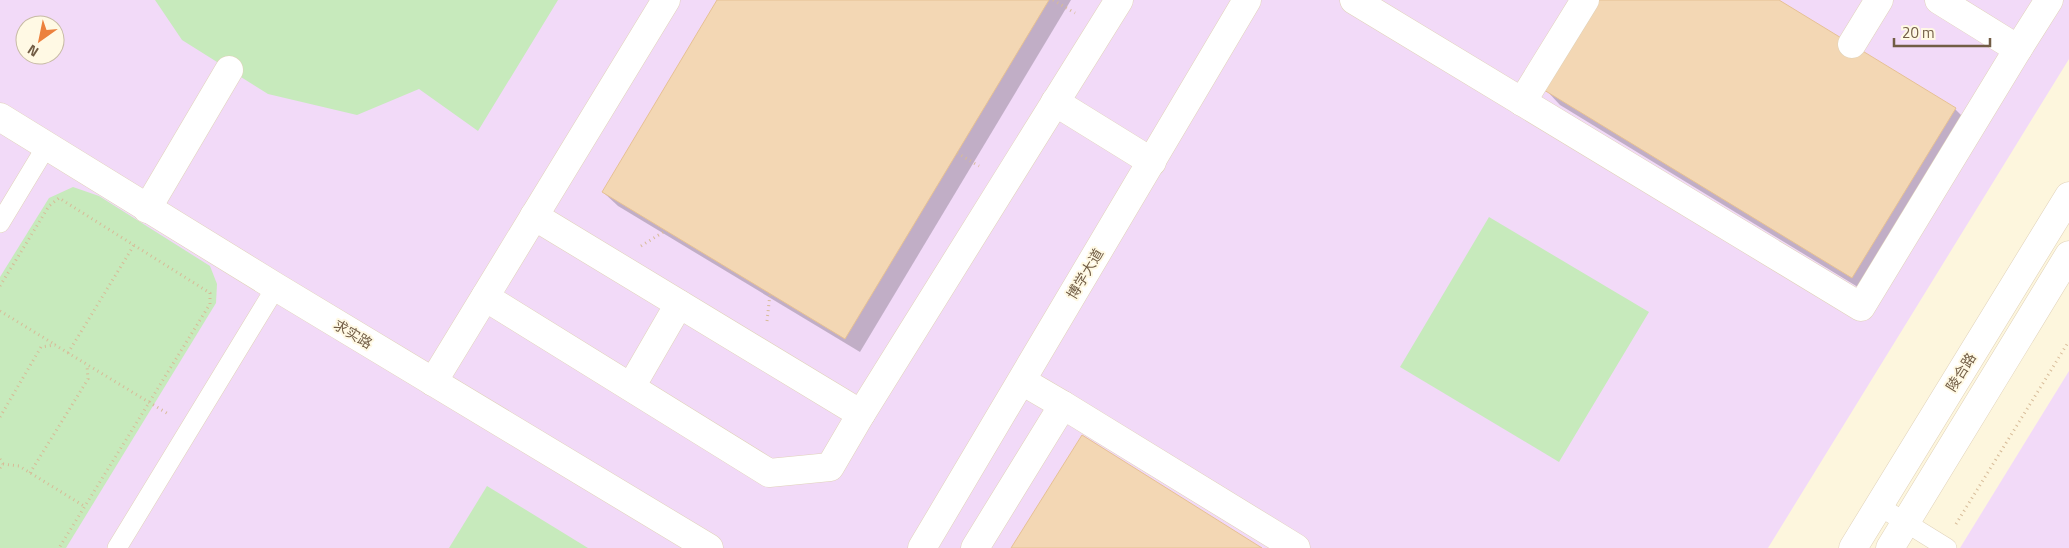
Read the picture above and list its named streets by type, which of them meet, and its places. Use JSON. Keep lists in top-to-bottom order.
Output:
{
  "streets": {
    "street": ["博学大道", "求实路", "陵合路"]
  },
  "scale_bar": "20 m",
  "north": "bottom left"
}
